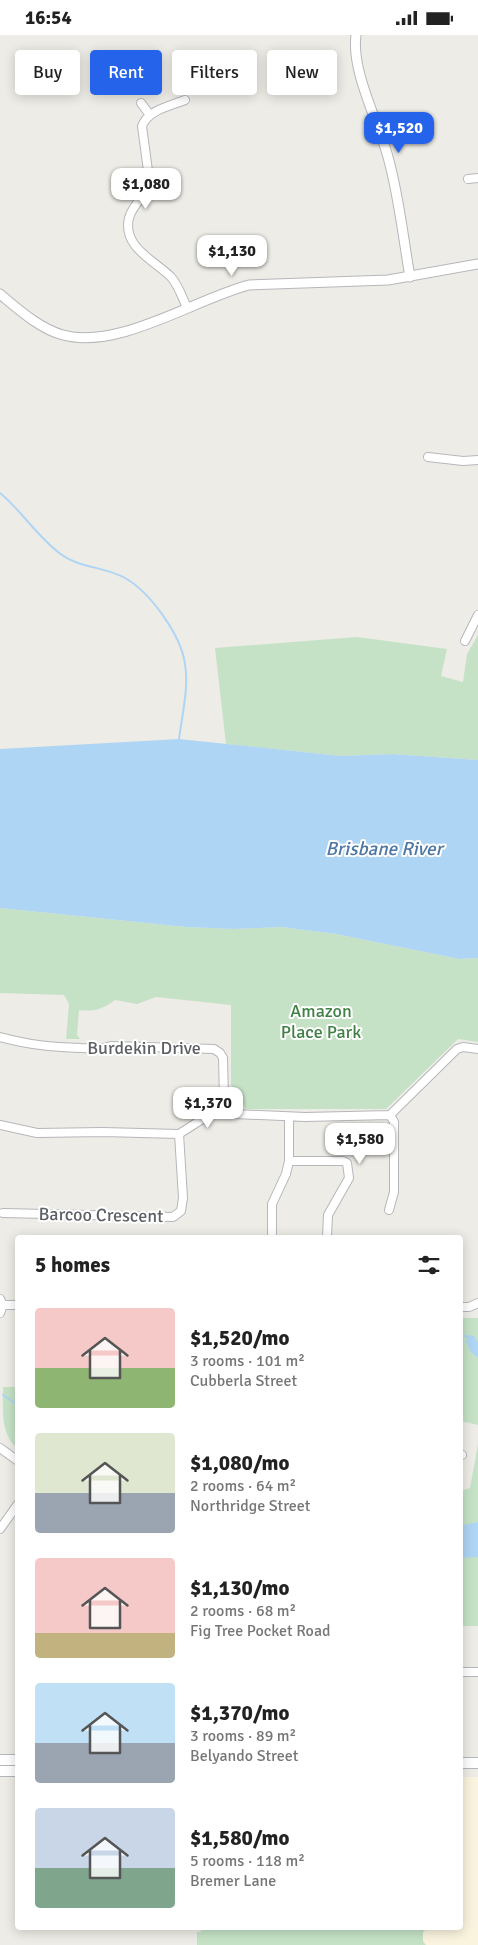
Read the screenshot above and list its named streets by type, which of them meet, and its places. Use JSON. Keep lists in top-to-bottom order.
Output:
{
  "streets": {
    "street": ["Burdekin Drive", "Barcoo Crescent"]
  },
  "water": ["Brisbane River"],
  "parks": ["Amazon Place Park"],
  "page": {
    "status": "16:54",
    "chip": [
      "Buy",
      "Rent",
      "Filters",
      "New"
    ],
    "price": [
      "$1,520",
      "$1,080",
      "$1,130",
      "$1,370",
      "$1,580"
    ],
    "heading": "5 homes",
    "list": [
      {
        "name": "$1,520/mo",
        "note": "3 rooms · 101 m² · Cubberla Street"
      },
      {
        "name": "$1,080/mo",
        "note": "2 rooms · 64 m² · Northridge Street"
      },
      {
        "name": "$1,130/mo",
        "note": "2 rooms · 68 m² · Fig Tree Pocket Road"
      },
      {
        "name": "$1,370/mo",
        "note": "3 rooms · 89 m² · Belyando Street"
      },
      {
        "name": "$1,580/mo",
        "note": "5 rooms · 118 m² · Bremer Lane"
      }
    ]
  }
}
